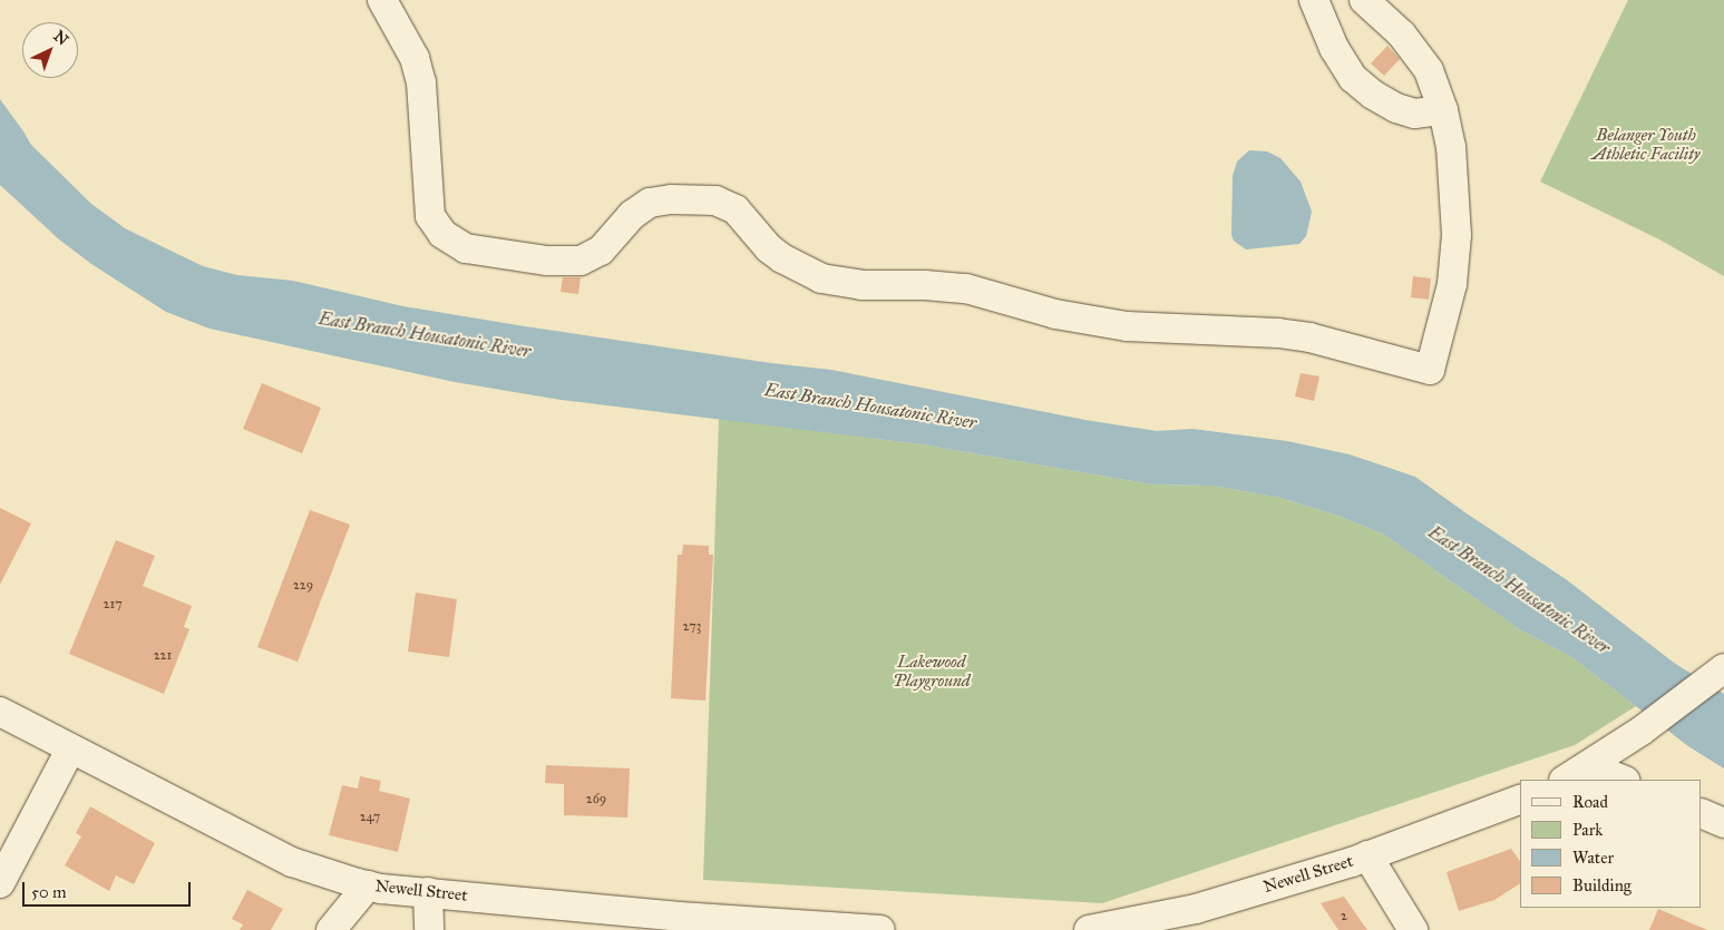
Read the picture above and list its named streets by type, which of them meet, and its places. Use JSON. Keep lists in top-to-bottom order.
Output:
{
  "streets": {
    "street": ["Newell Street"]
  },
  "water": ["East Branch Housatonic River"],
  "parks": ["Belanger Youth Athletic Facility", "Lakewood Playground"],
  "house_numbers": [
    "229",
    "217",
    "273",
    "221",
    "269",
    "247",
    "2"
  ],
  "legend": [
    "Road",
    "Park",
    "Water",
    "Building"
  ],
  "scale_bar": "50 m",
  "north": "top right"
}
